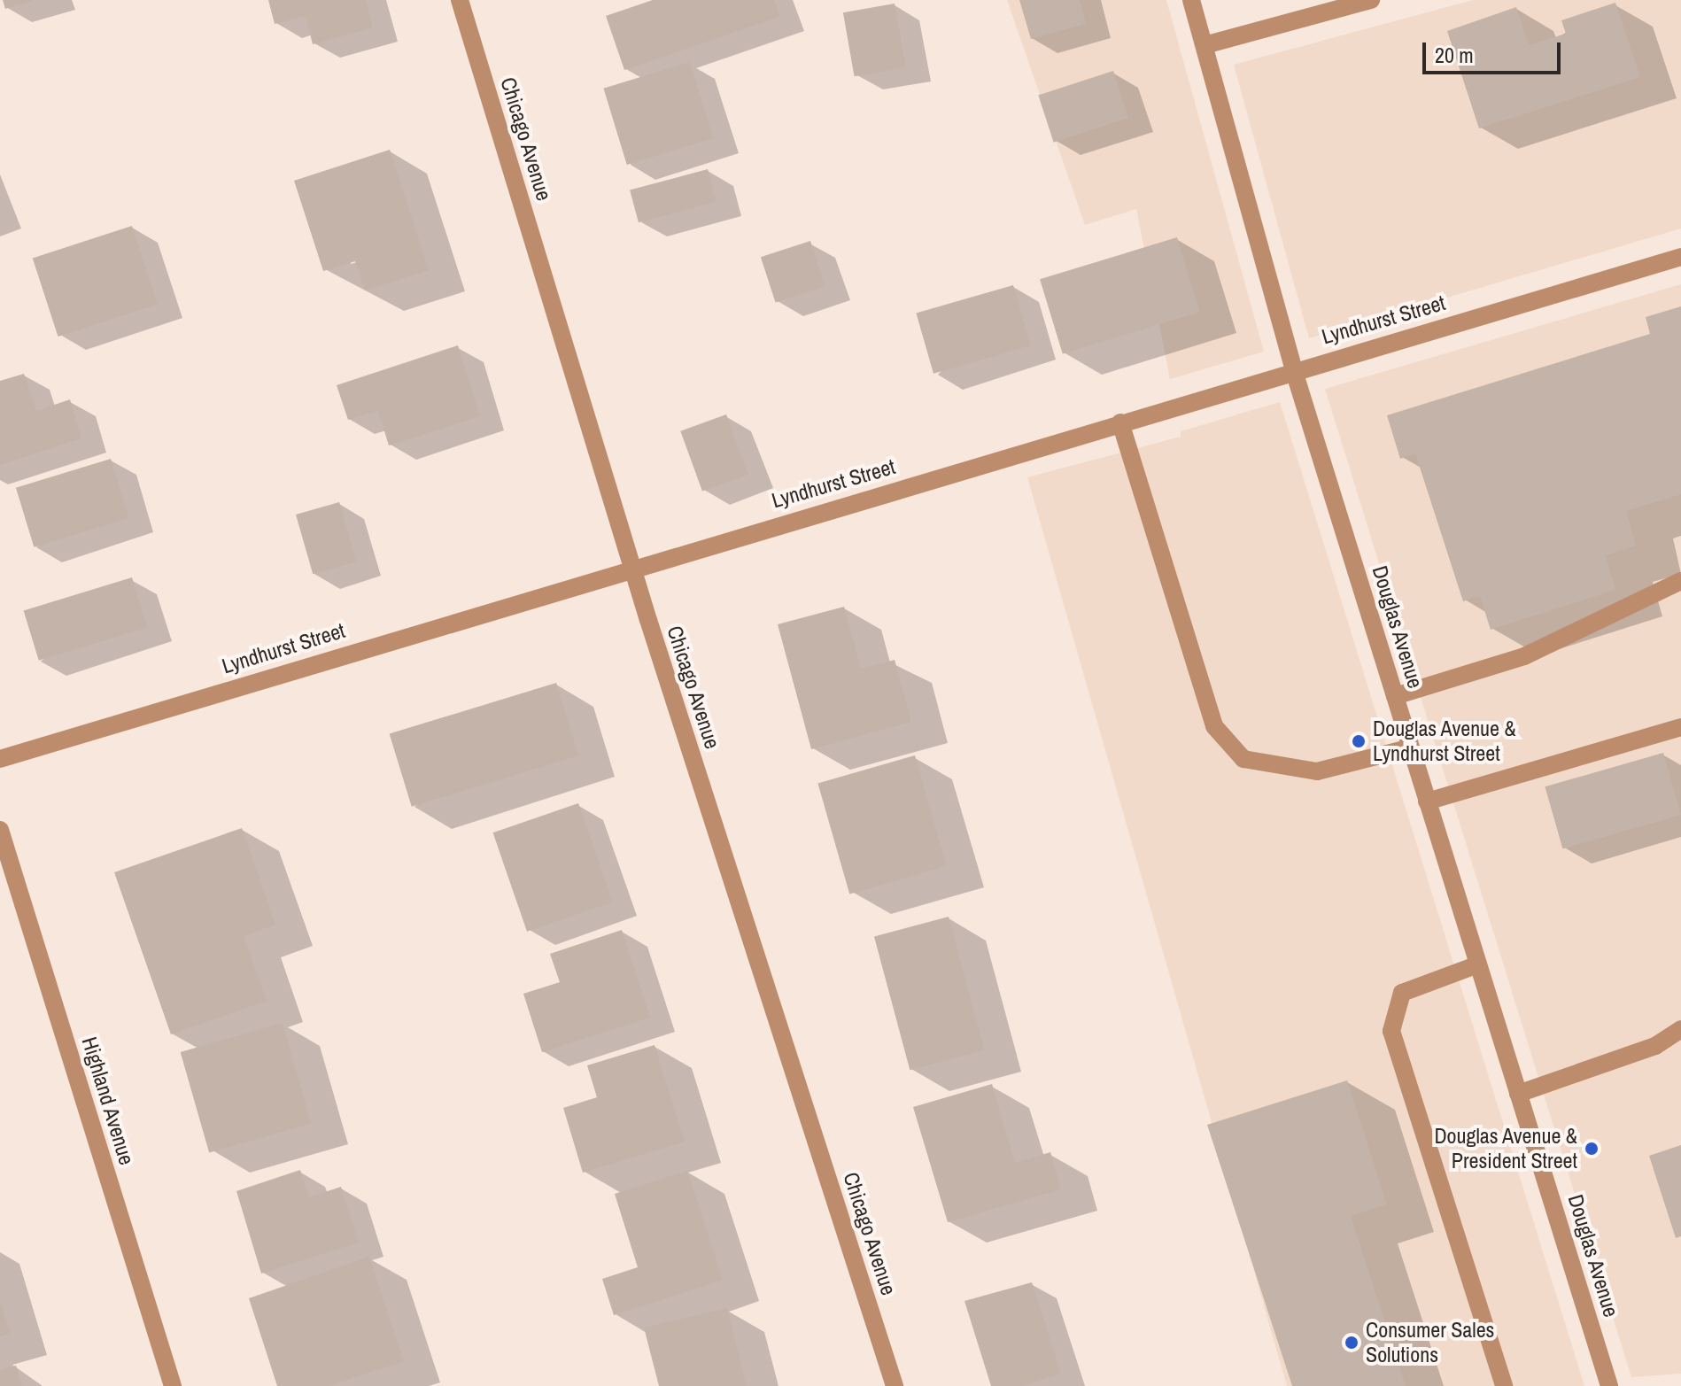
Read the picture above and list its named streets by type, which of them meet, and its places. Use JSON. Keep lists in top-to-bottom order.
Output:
{
  "streets": {
    "street": [
      "Chicago Avenue",
      "Lyndhurst Street",
      "Douglas Avenue",
      "Highland Avenue"
    ]
  },
  "crossings": [
    ["Chicago Avenue", "Lyndhurst Street"],
    ["Lyndhurst Street", "Douglas Avenue"]
  ],
  "places": ["Douglas Avenue & Lyndhurst Street", "Douglas Avenue & President Street", "Consumer Sales Solutions"],
  "scale_bar": "20 m"
}
